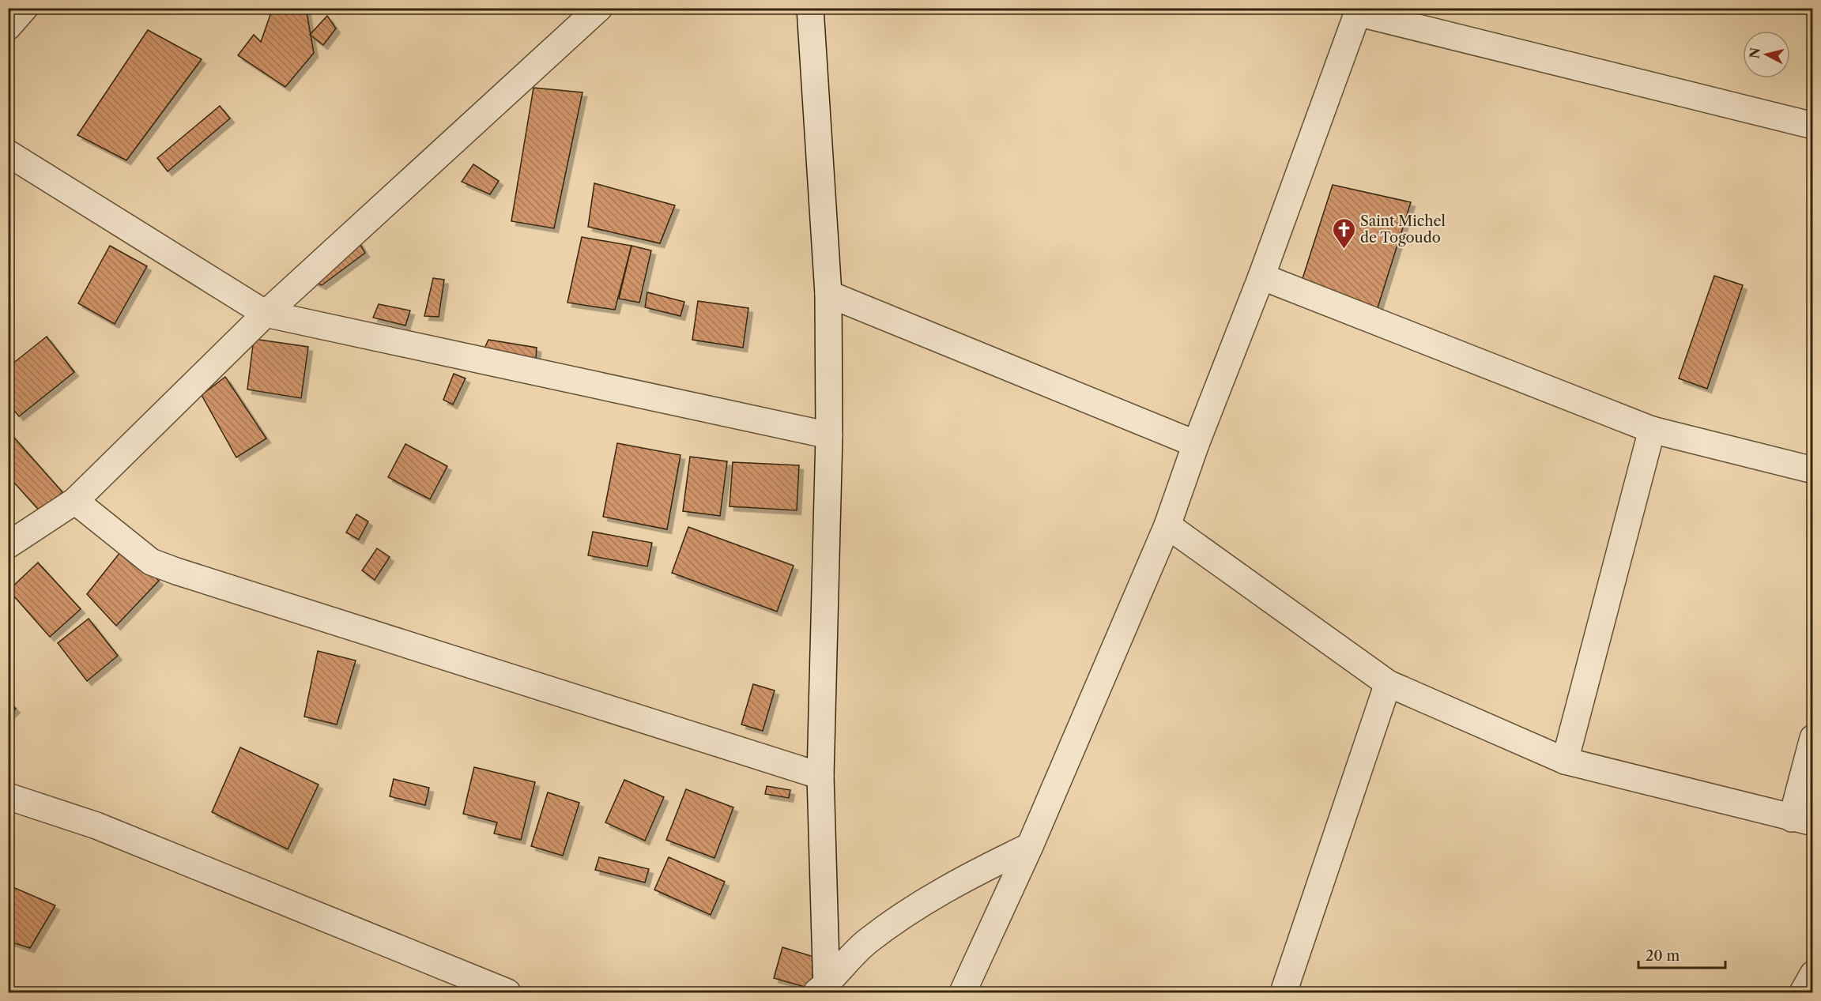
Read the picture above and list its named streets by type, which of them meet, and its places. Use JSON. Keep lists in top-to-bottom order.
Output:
{
  "places": {
    "church": ["Saint Michel de Togoudo"]
  },
  "scale_bar": "20 m",
  "north": "left"
}
